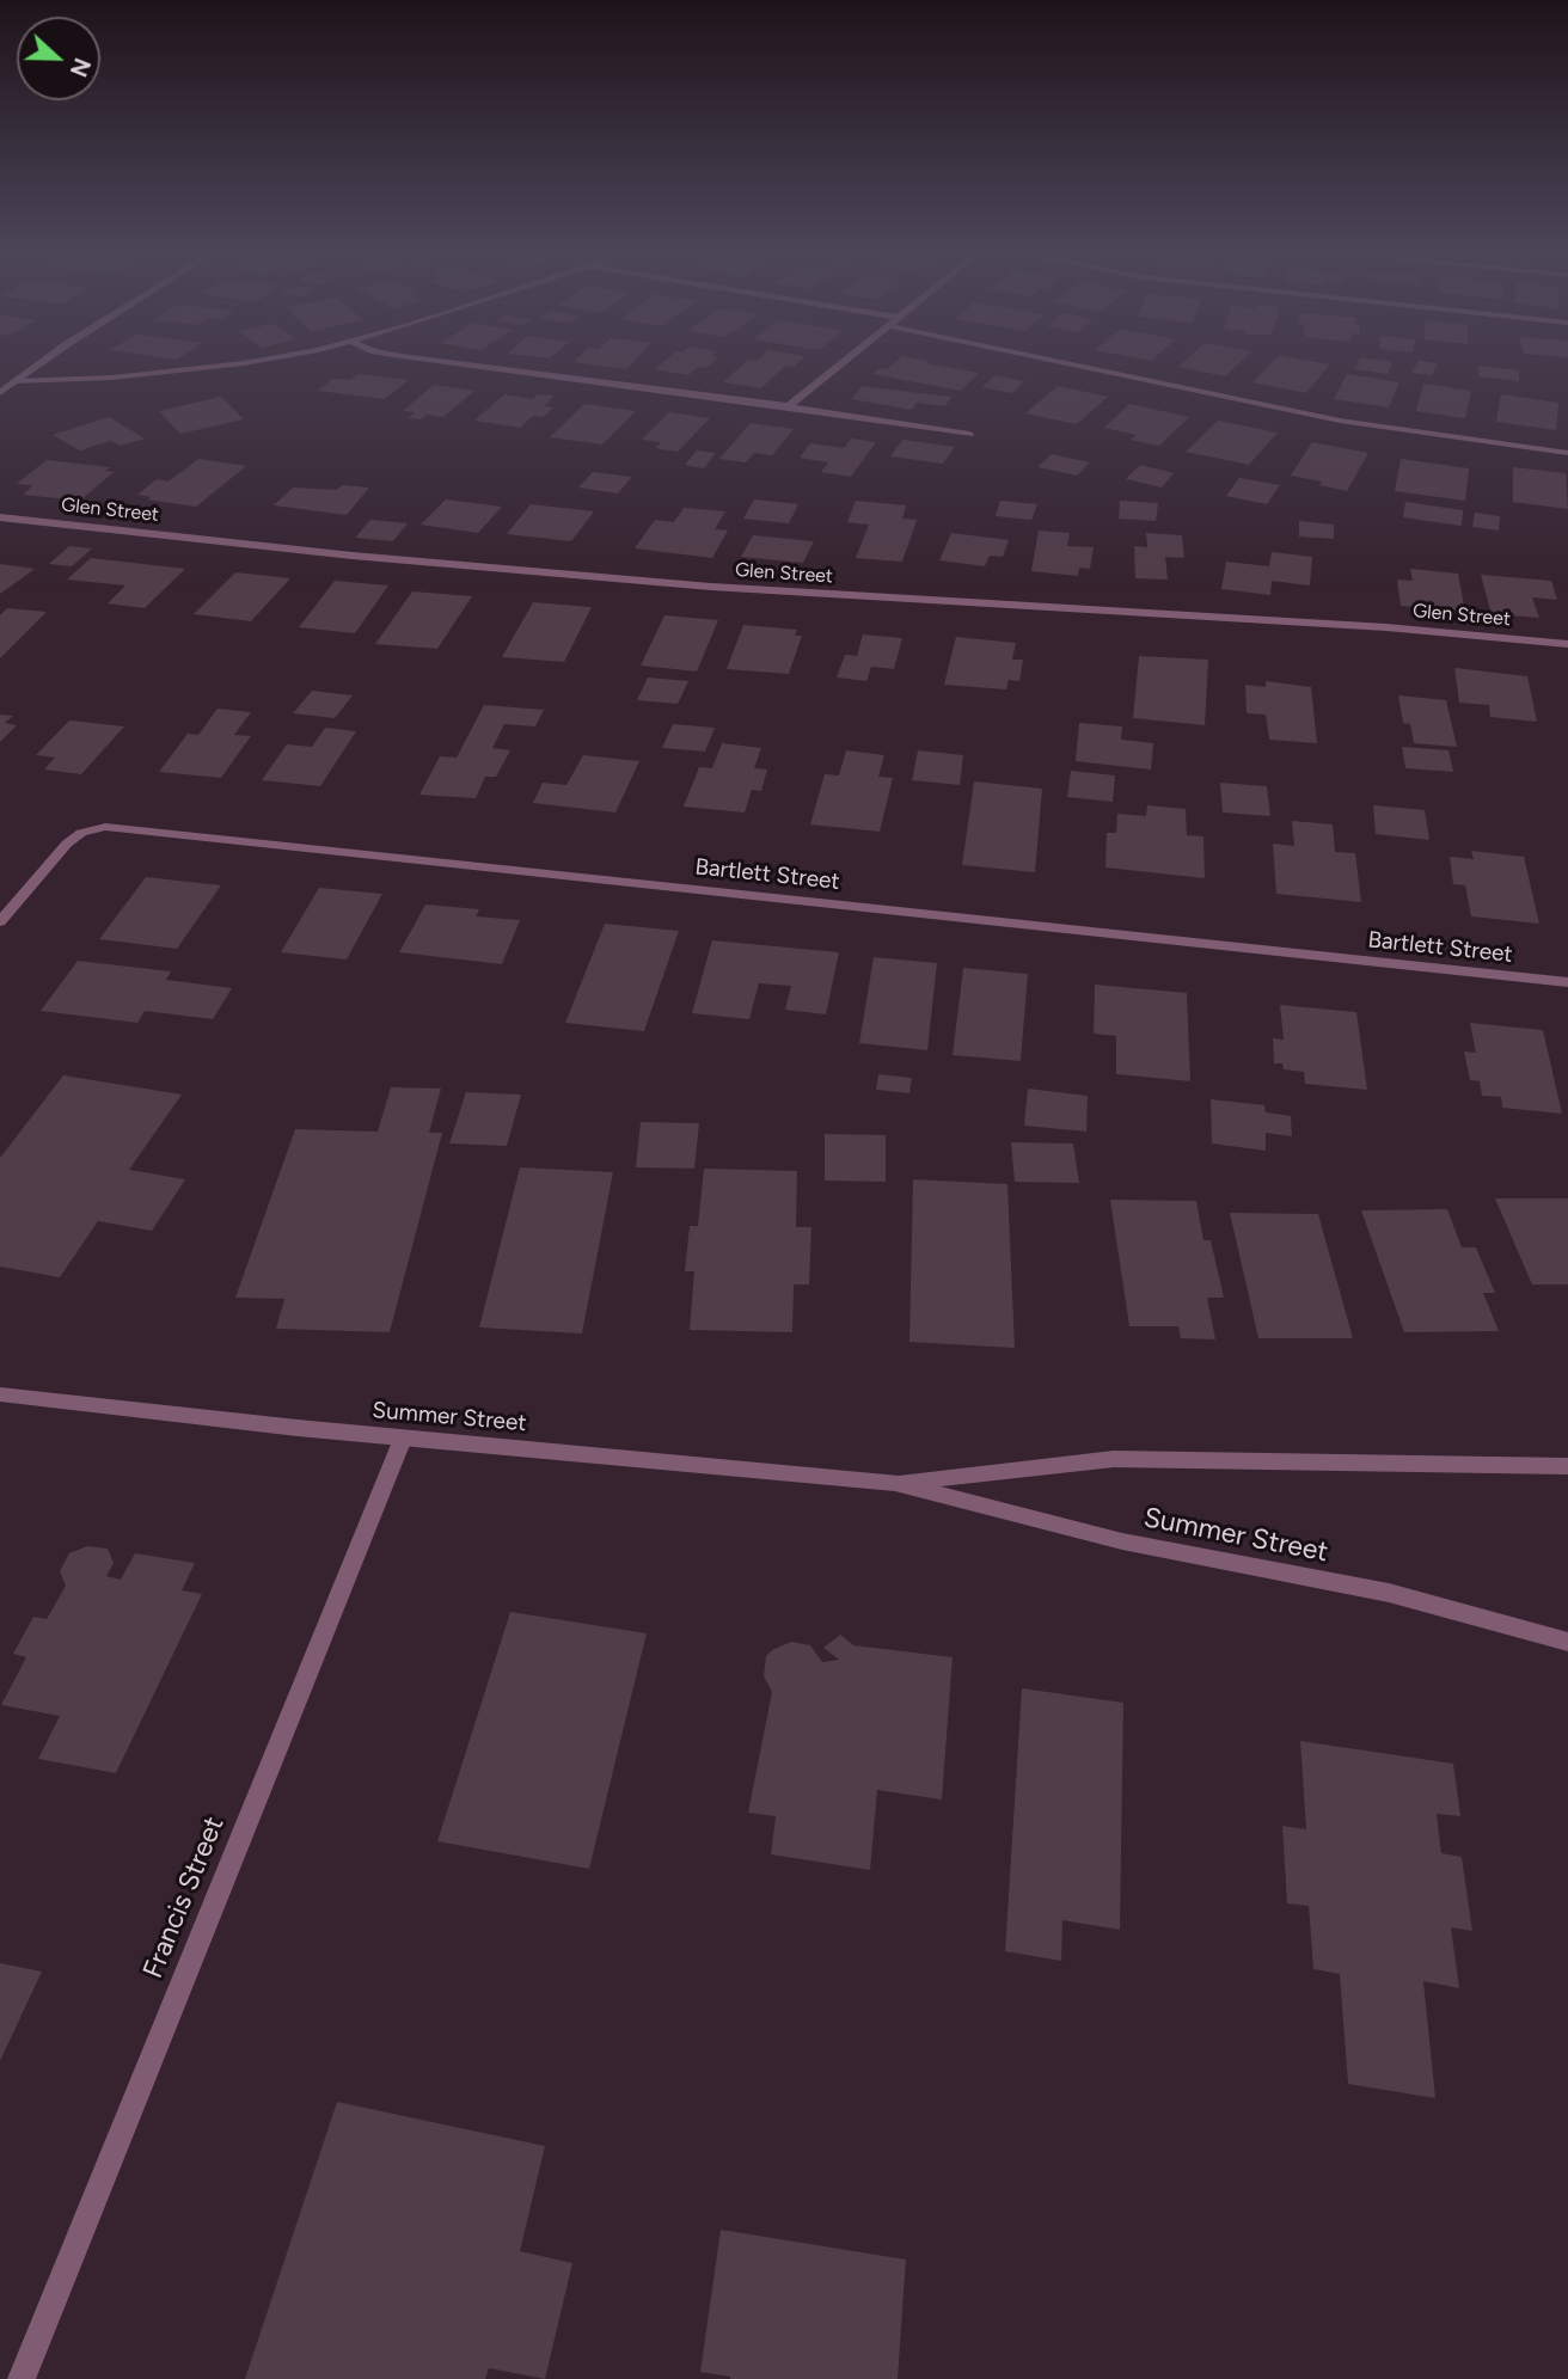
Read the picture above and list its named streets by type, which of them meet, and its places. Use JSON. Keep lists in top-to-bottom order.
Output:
{
  "streets": {
    "street": [
      "Glen Street",
      "Bartlett Street",
      "Summer Street",
      "Francis Street"
    ]
  },
  "crossings": [
    ["Summer Street", "Francis Street"]
  ],
  "north": "right"
}
